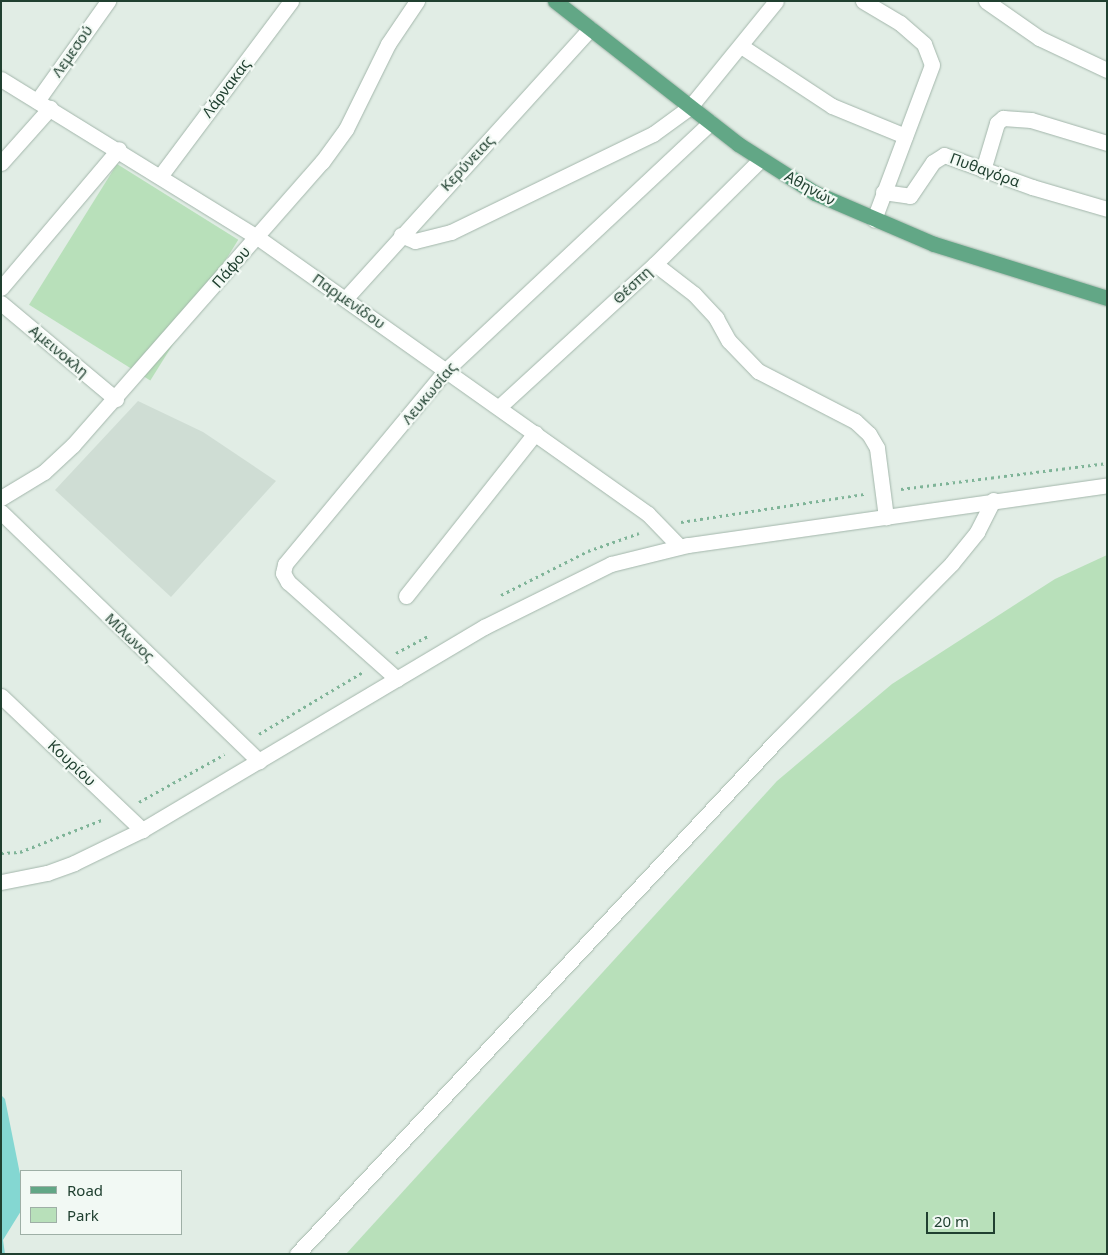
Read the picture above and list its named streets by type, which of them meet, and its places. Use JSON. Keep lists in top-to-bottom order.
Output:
{
  "streets": {
    "main road": ["Αθηνών"],
    "street": [
      "Λεμεσού",
      "Λάρνακας",
      "Κερύνειας",
      "Πυθαγόρα",
      "Πάφου",
      "Θέσπη",
      "Παρμενίδου",
      "Αμεινοκλη",
      "Λευκωσίας",
      "Μίλωνος",
      "Κουρίου"
    ]
  },
  "crossings": [
    ["Λεμεσού", "Παρμενίδου"],
    ["Λάρνακας", "Παρμενίδου"],
    ["Κερύνειας", "Αθηνών"],
    ["Κερύνειας", "Παρμενίδου"],
    ["Αθηνών", "Θέσπη"],
    ["Αθηνών", "Λευκωσίας"],
    ["Πάφου", "Παρμενίδου"],
    ["Πάφου", "Αμεινοκλη"],
    ["Θέσπη", "Παρμενίδου"],
    ["Παρμενίδου", "Λευκωσίας"]
  ],
  "legend": ["Road", "Park"],
  "scale_bar": "20 m"
}
